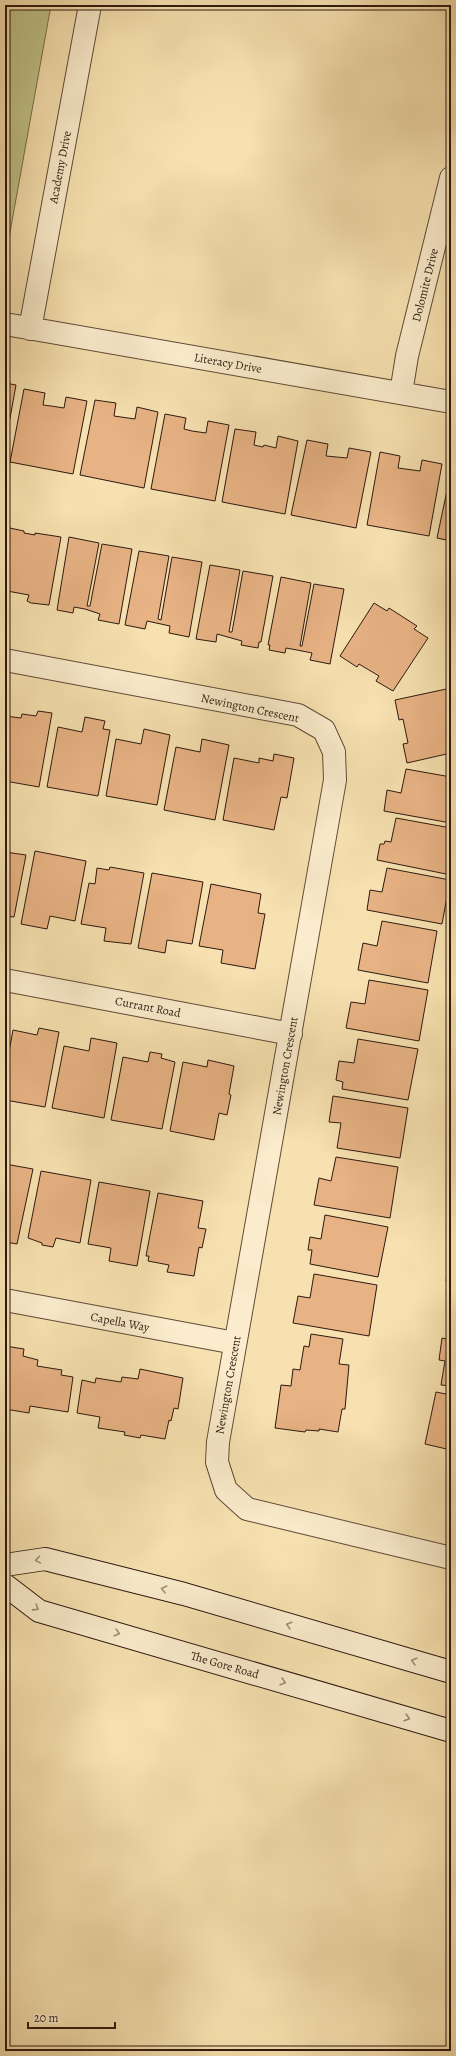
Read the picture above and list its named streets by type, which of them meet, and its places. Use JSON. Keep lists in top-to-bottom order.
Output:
{
  "streets": {
    "street": [
      "Academy Drive",
      "Dolomite Drive",
      "Literacy Drive",
      "Newington Crescent",
      "Currant Road",
      "Capella Way",
      "The Gore Road"
    ]
  },
  "crossings": [
    ["Academy Drive", "Literacy Drive"],
    ["Dolomite Drive", "Literacy Drive"],
    ["Newington Crescent", "Currant Road"],
    ["Newington Crescent", "Capella Way"]
  ],
  "scale_bar": "20 m"
}
